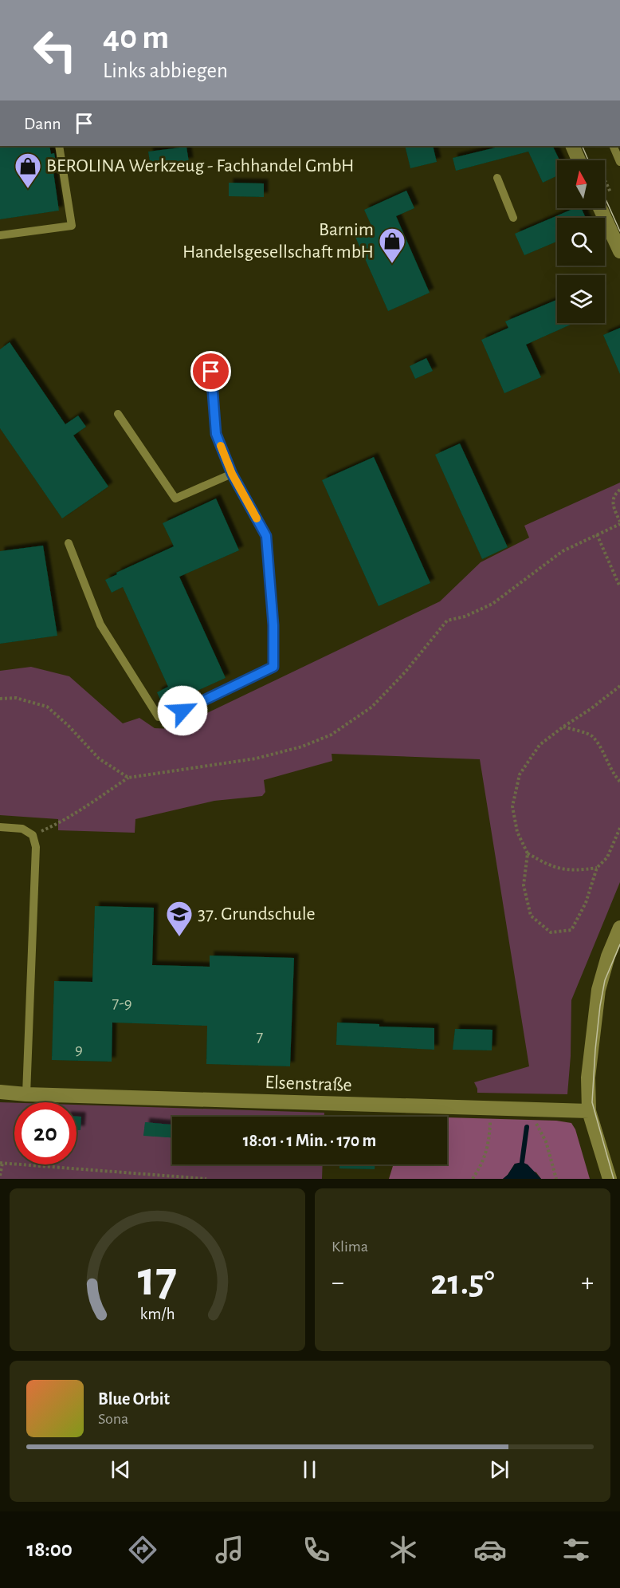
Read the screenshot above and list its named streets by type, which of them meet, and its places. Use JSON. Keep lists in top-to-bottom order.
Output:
{
  "streets": {
    "street": ["Elsenstraße"]
  },
  "places": {
    "shop": ["BEROLINA Werkzeug - Fachhandel GmbH", "Barnim Handelsgesellschaft mbH"],
    "school or university": ["37. Grundschule"]
  },
  "house_numbers": ["7-9", "7", "9"],
  "north": "top",
  "page": {
    "turn": ["40 m", "Links abbiegen"],
    "then": "Dann",
    "limit": "20",
    "trip": "18:01 · 1 Min. · 170 m",
    "tile": "Klima",
    "heat": ["−", "21.5°", "+"],
    "song": ["Blue Orbit", "Sona"],
    "tabs": "18:00",
    "gauge": ["17", "km/h"]
  }
}
